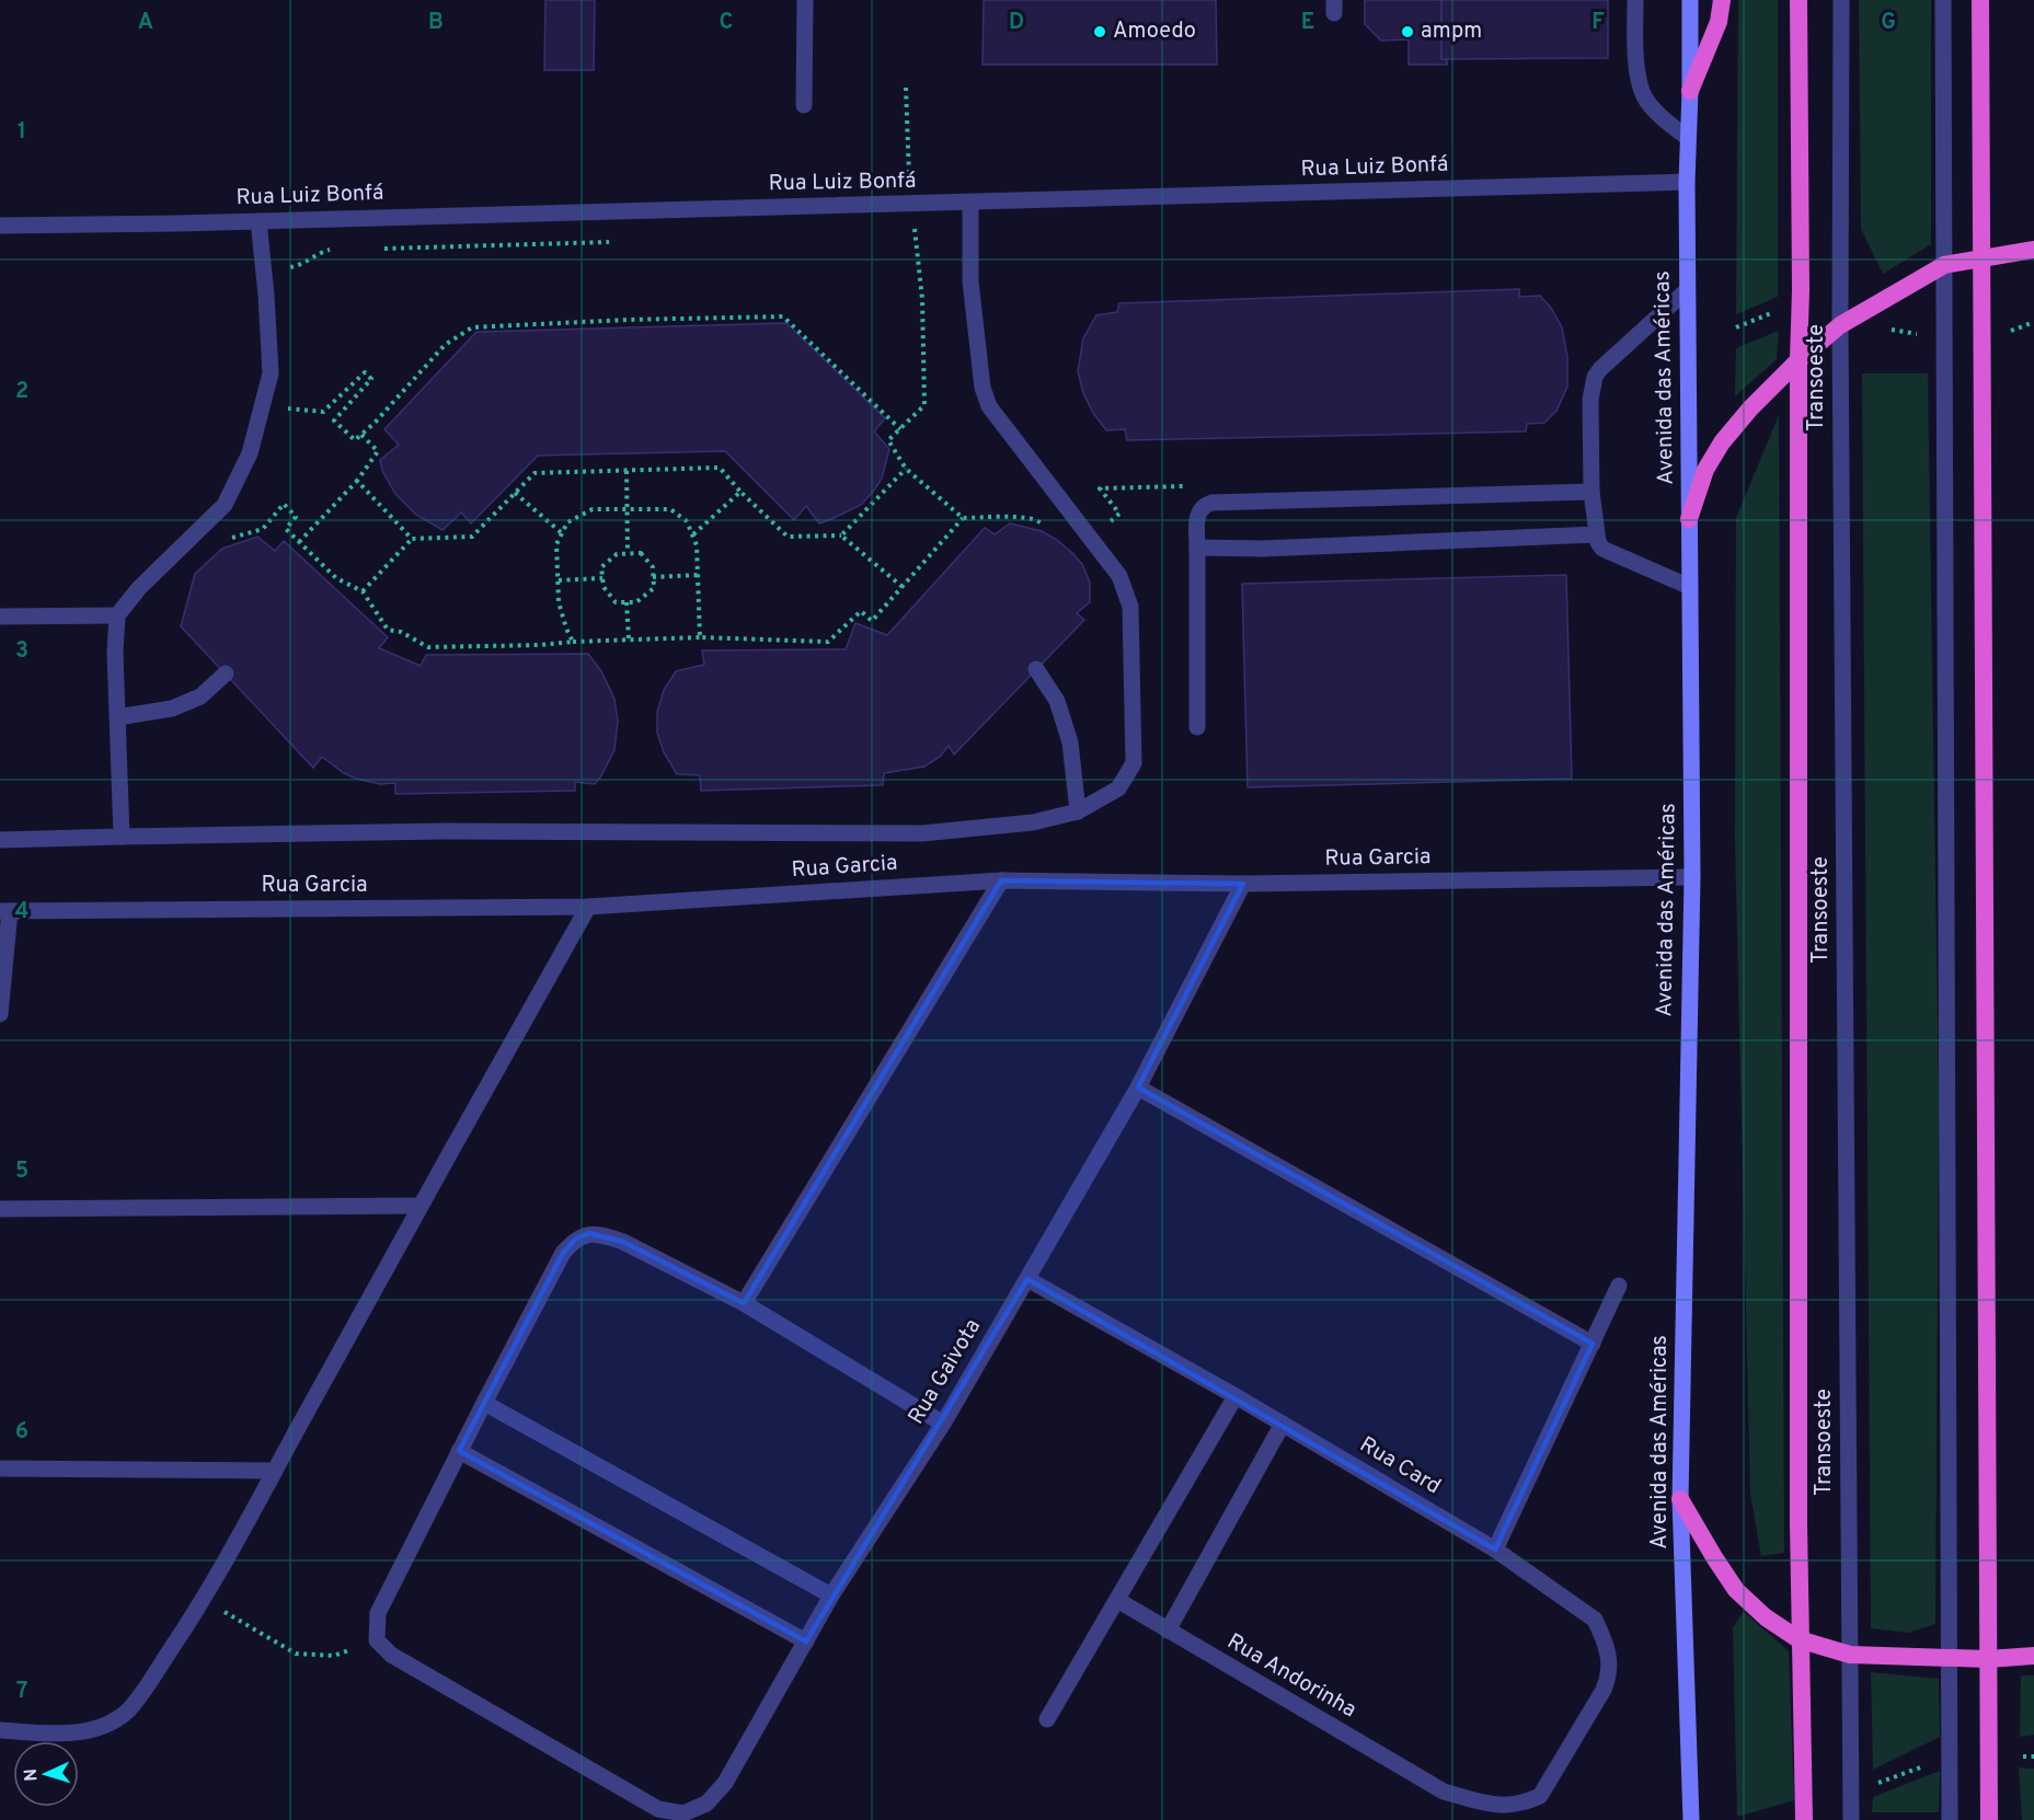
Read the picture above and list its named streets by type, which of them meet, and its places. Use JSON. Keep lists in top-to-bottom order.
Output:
{
  "streets": {
    "main road": ["Avenida das Américas"],
    "street": [
      "Rua Luiz Bonfá",
      "Transoeste",
      "Rua Garcia",
      "Rua Gaivota",
      "Rua Card",
      "Rua Andorinha"
    ]
  },
  "crossings": [
    ["Rua Luiz Bonfá", "Avenida das Américas"],
    ["Avenida das Américas", "Rua Garcia"],
    ["Rua Garcia", "Rua Gaivota"],
    ["Rua Gaivota", "Rua Card"],
    ["Rua Card", "Rua Andorinha"]
  ],
  "places": ["Amoedo", "ampm"],
  "north": "left",
  "grid": {
    "columns": [
      "A",
      "B",
      "C",
      "D",
      "E",
      "F",
      "G"
    ],
    "rows": [
      "1",
      "2",
      "3",
      "4",
      "5",
      "6",
      "7"
    ]
  }
}
